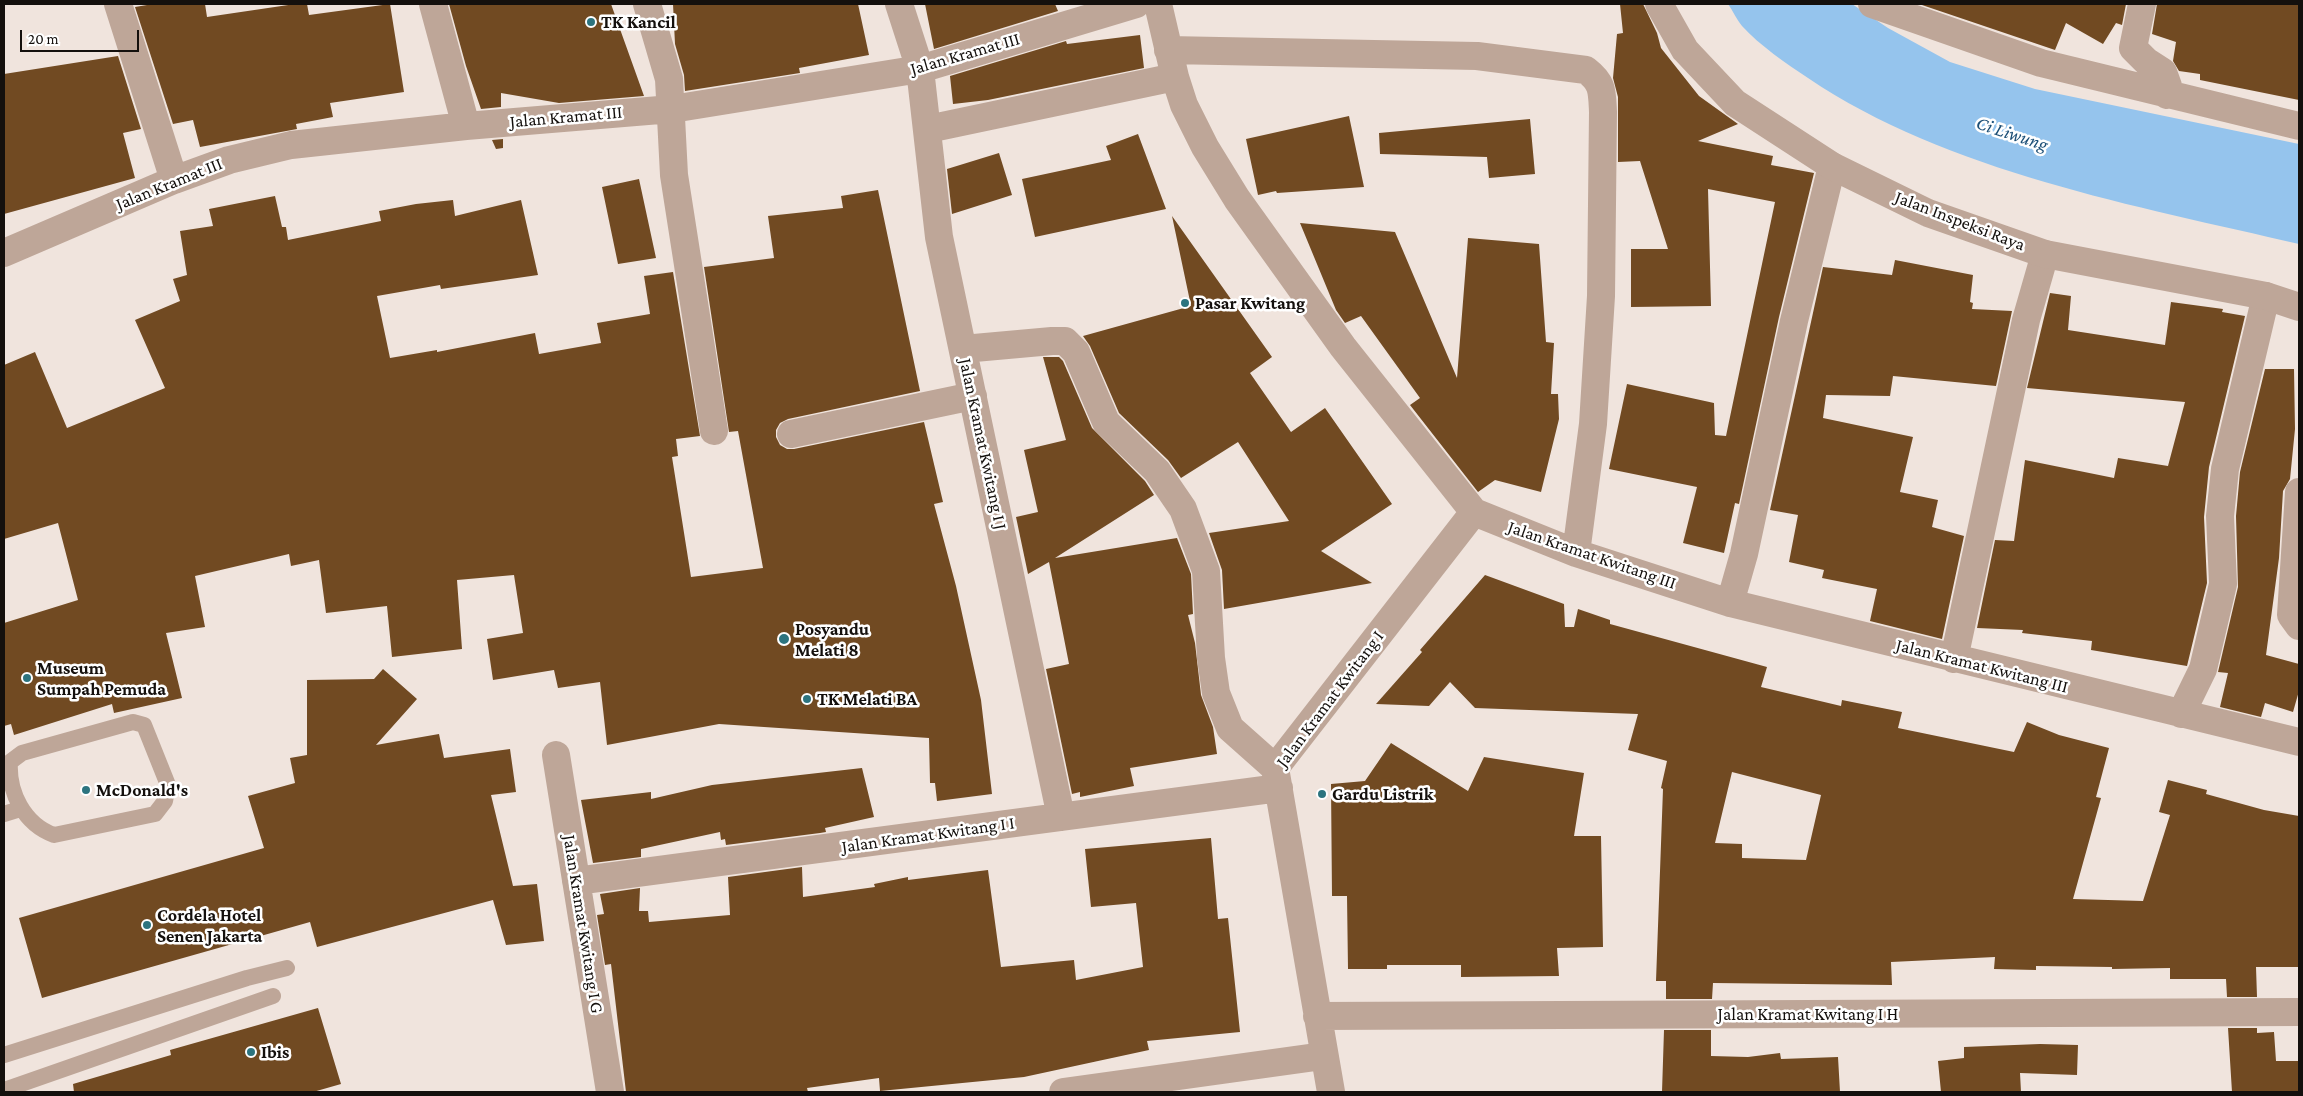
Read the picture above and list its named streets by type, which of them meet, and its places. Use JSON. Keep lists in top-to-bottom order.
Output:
{
  "streets": {
    "street": [
      "Jalan Kramat III",
      "Jalan Inspeksi Raya",
      "Jalan Kramat Kwitang I J",
      "Jalan Kramat Kwitang III",
      "Jalan Kramat Kwitang I",
      "Jalan Kramat Kwitang I I",
      "Jalan Kramat Kwitang I G",
      "Jalan Kramat Kwitang I H"
    ]
  },
  "crossings": [
    ["Jalan Kramat III", "Jalan Kramat Kwitang I J"],
    ["Jalan Kramat Kwitang I J", "Jalan Kramat Kwitang I I"],
    ["Jalan Kramat Kwitang III", "Jalan Kramat Kwitang I"],
    ["Jalan Kramat Kwitang I", "Jalan Kramat Kwitang I I"],
    ["Jalan Kramat Kwitang I", "Jalan Kramat Kwitang I H"],
    ["Jalan Kramat Kwitang I I", "Jalan Kramat Kwitang I G"]
  ],
  "water": ["Ci Liwung"],
  "places": [
    "TK Kancil",
    "Pasar Kwitang",
    "Posyandu Melati 8",
    "Museum Sumpah Pemuda",
    "TK Melati BA",
    "McDonald's",
    "Gardu Listrik",
    "Cordela Hotel Senen Jakarta",
    "Ibis"
  ],
  "scale_bar": "20 m"
}
